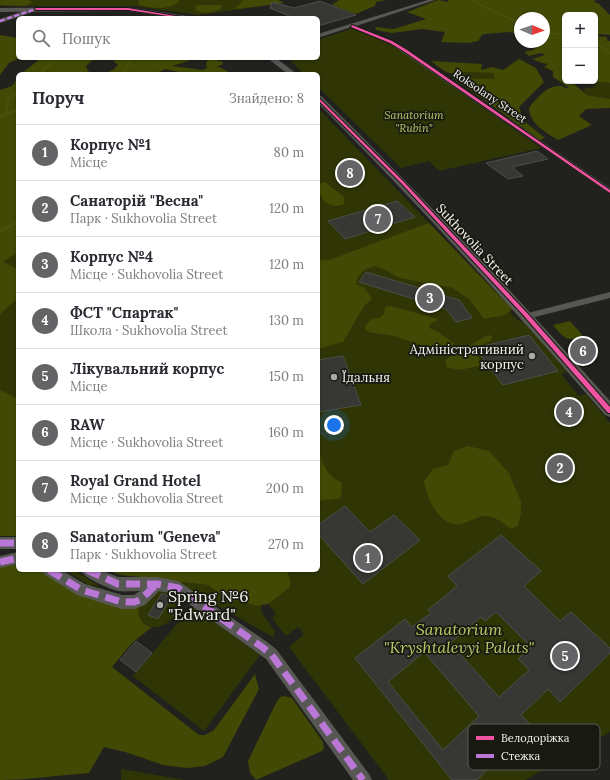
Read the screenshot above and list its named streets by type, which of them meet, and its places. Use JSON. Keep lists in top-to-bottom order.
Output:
{
  "streets": {
    "street": ["Roksolany Street", "Sukhovolia Street"]
  },
  "parks": ["Sanatorium \"Rubin\"", "Sanatorium \"Kryshtalevyi Palats\""],
  "places": ["Адміністративний корпус", "Їдальня", "Spring №6 \"Edward\""],
  "legend": ["Велодоріжка", "Стежка"],
  "north": "right",
  "page": {
    "map_buttons": ["+", "−"],
    "search": "Пошук",
    "heading": ["Поруч", "Знайдено: 8"],
    "list": [
      {
        "mark": "1",
        "name": "Корпус №1",
        "note": "Місце",
        "value": "80 m"
      },
      {
        "mark": "2",
        "name": "Санаторій \"Весна\"",
        "note": "Парк · Sukhovolia Street",
        "value": "120 m"
      },
      {
        "mark": "3",
        "name": "Корпус №4",
        "note": "Місце · Sukhovolia Street",
        "value": "120 m"
      },
      {
        "mark": "4",
        "name": "ФСТ \"Спартак\"",
        "note": "Школа · Sukhovolia Street",
        "value": "130 m"
      },
      {
        "mark": "5",
        "name": "Лікувальний корпус",
        "note": "Місце",
        "value": "150 m"
      },
      {
        "mark": "6",
        "name": "RAW",
        "note": "Місце · Sukhovolia Street",
        "value": "160 m"
      },
      {
        "mark": "7",
        "name": "Royal Grand Hotel",
        "note": "Місце · Sukhovolia Street",
        "value": "200 m"
      },
      {
        "mark": "8",
        "name": "Sanatorium \"Geneva\"",
        "note": "Парк · Sukhovolia Street",
        "value": "270 m"
      }
    ],
    "pins": [
      "8",
      "7",
      "3",
      "6",
      "4",
      "2",
      "1",
      "5"
    ]
  }
}
